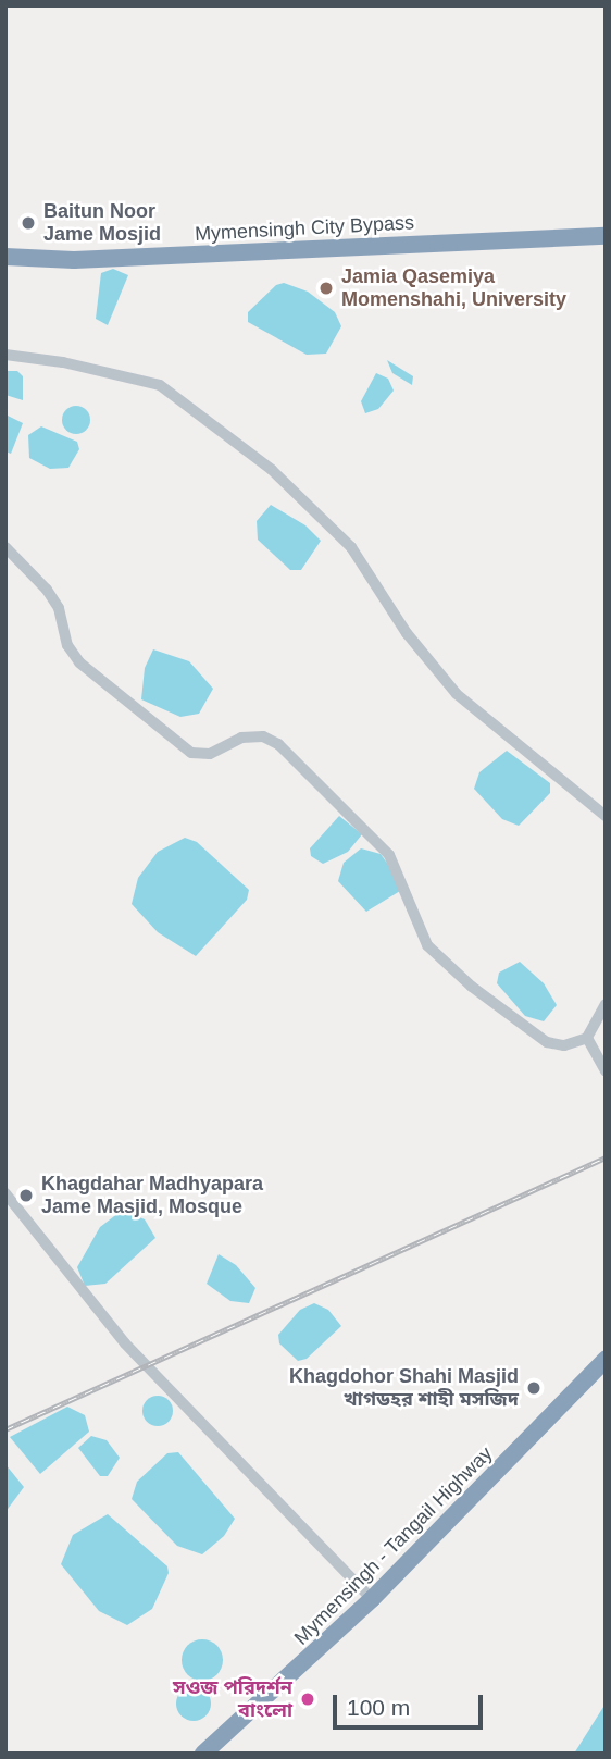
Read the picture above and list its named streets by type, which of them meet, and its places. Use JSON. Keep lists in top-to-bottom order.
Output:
{
  "streets": {
    "highway": ["Mymensingh City Bypass", "Mymensingh - Tangail Highway"]
  },
  "places": [
    "Baitun Noor Jame Mosjid",
    "Jamia Qasemiya Momenshahi, University",
    "Khagdahar Madhyapara Jame Masjid, Mosque",
    "Khagdohor Shahi Masjid খাগডহর শাহী মসজিদ",
    "সওজ পরিদর্শন বাংলো"
  ],
  "scale_bar": "100 m"
}
